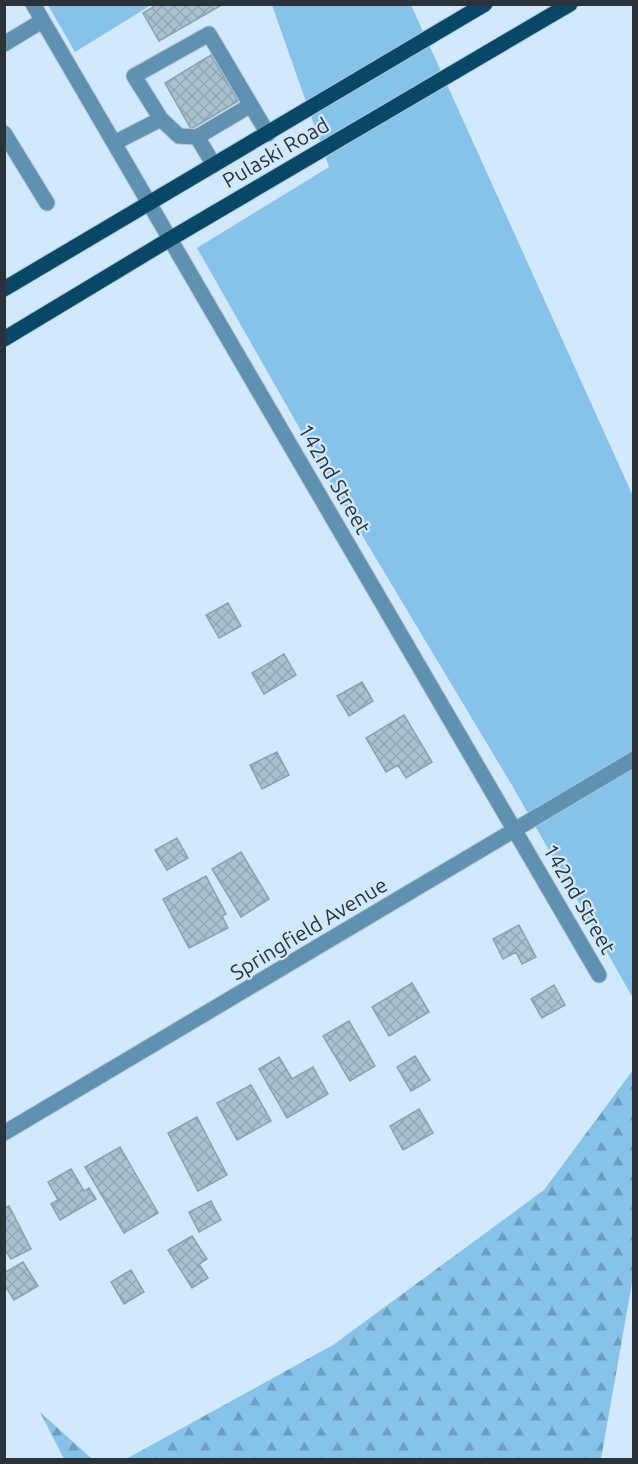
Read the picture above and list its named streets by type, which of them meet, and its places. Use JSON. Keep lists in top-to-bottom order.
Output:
{
  "streets": {
    "main road": ["Pulaski Road"],
    "street": ["142nd Street", "Springfield Avenue"]
  },
  "crossings": [
    ["Pulaski Road", "142nd Street"],
    ["142nd Street", "Springfield Avenue"]
  ]
}
